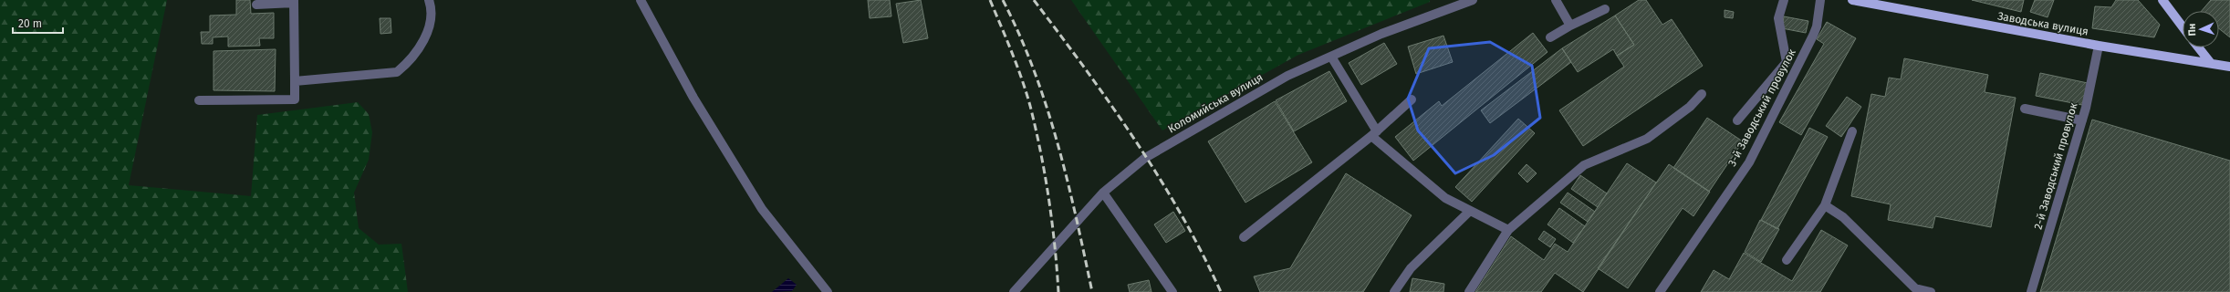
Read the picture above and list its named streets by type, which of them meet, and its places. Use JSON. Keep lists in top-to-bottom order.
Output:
{
  "streets": {
    "main road": ["Заводська вулиця"],
    "street": ["Коломийська вулиця", "3-й Заводський провулок", "2-й Заводський провулок"]
  },
  "crossings": [
    ["Заводська вулиця", "2-й Заводський провулок"]
  ],
  "scale_bar": "20 m",
  "north": "left"
}
